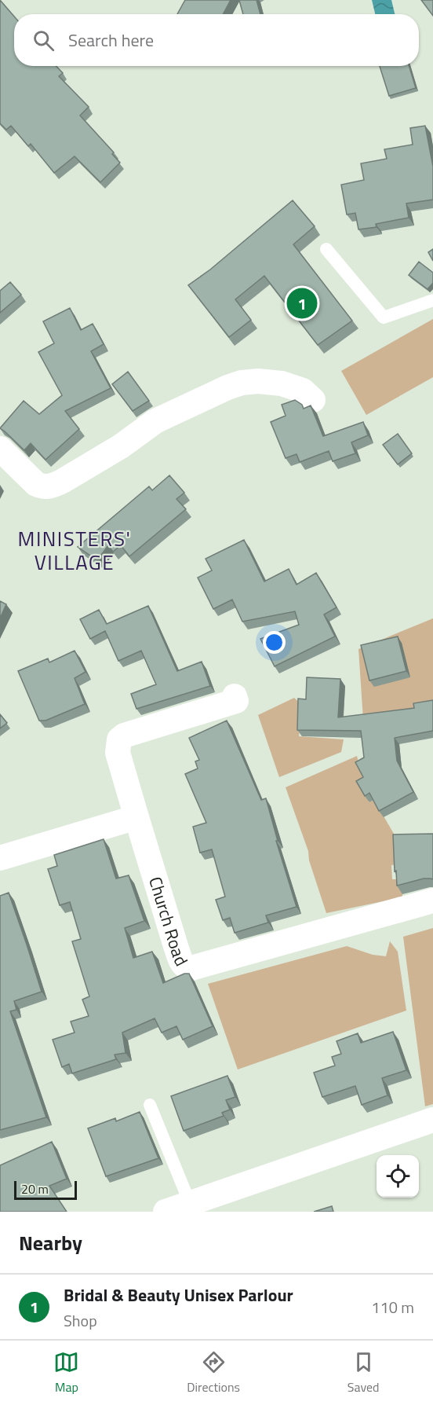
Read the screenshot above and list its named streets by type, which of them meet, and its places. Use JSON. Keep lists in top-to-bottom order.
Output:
{
  "streets": {
    "street": ["Church Road"]
  },
  "districts": ["MINISTERS' VILLAGE"],
  "scale_bar": "20 m",
  "page": {
    "search": "Search here",
    "pins": "1",
    "scale": "20 m",
    "heading": "Nearby",
    "list": [
      {
        "mark": "1",
        "name": "Bridal & Beauty Unisex Parlour",
        "note": "Shop",
        "value": "110 m"
      }
    ],
    "nav": ["Map", "Directions", "Saved"]
  }
}
